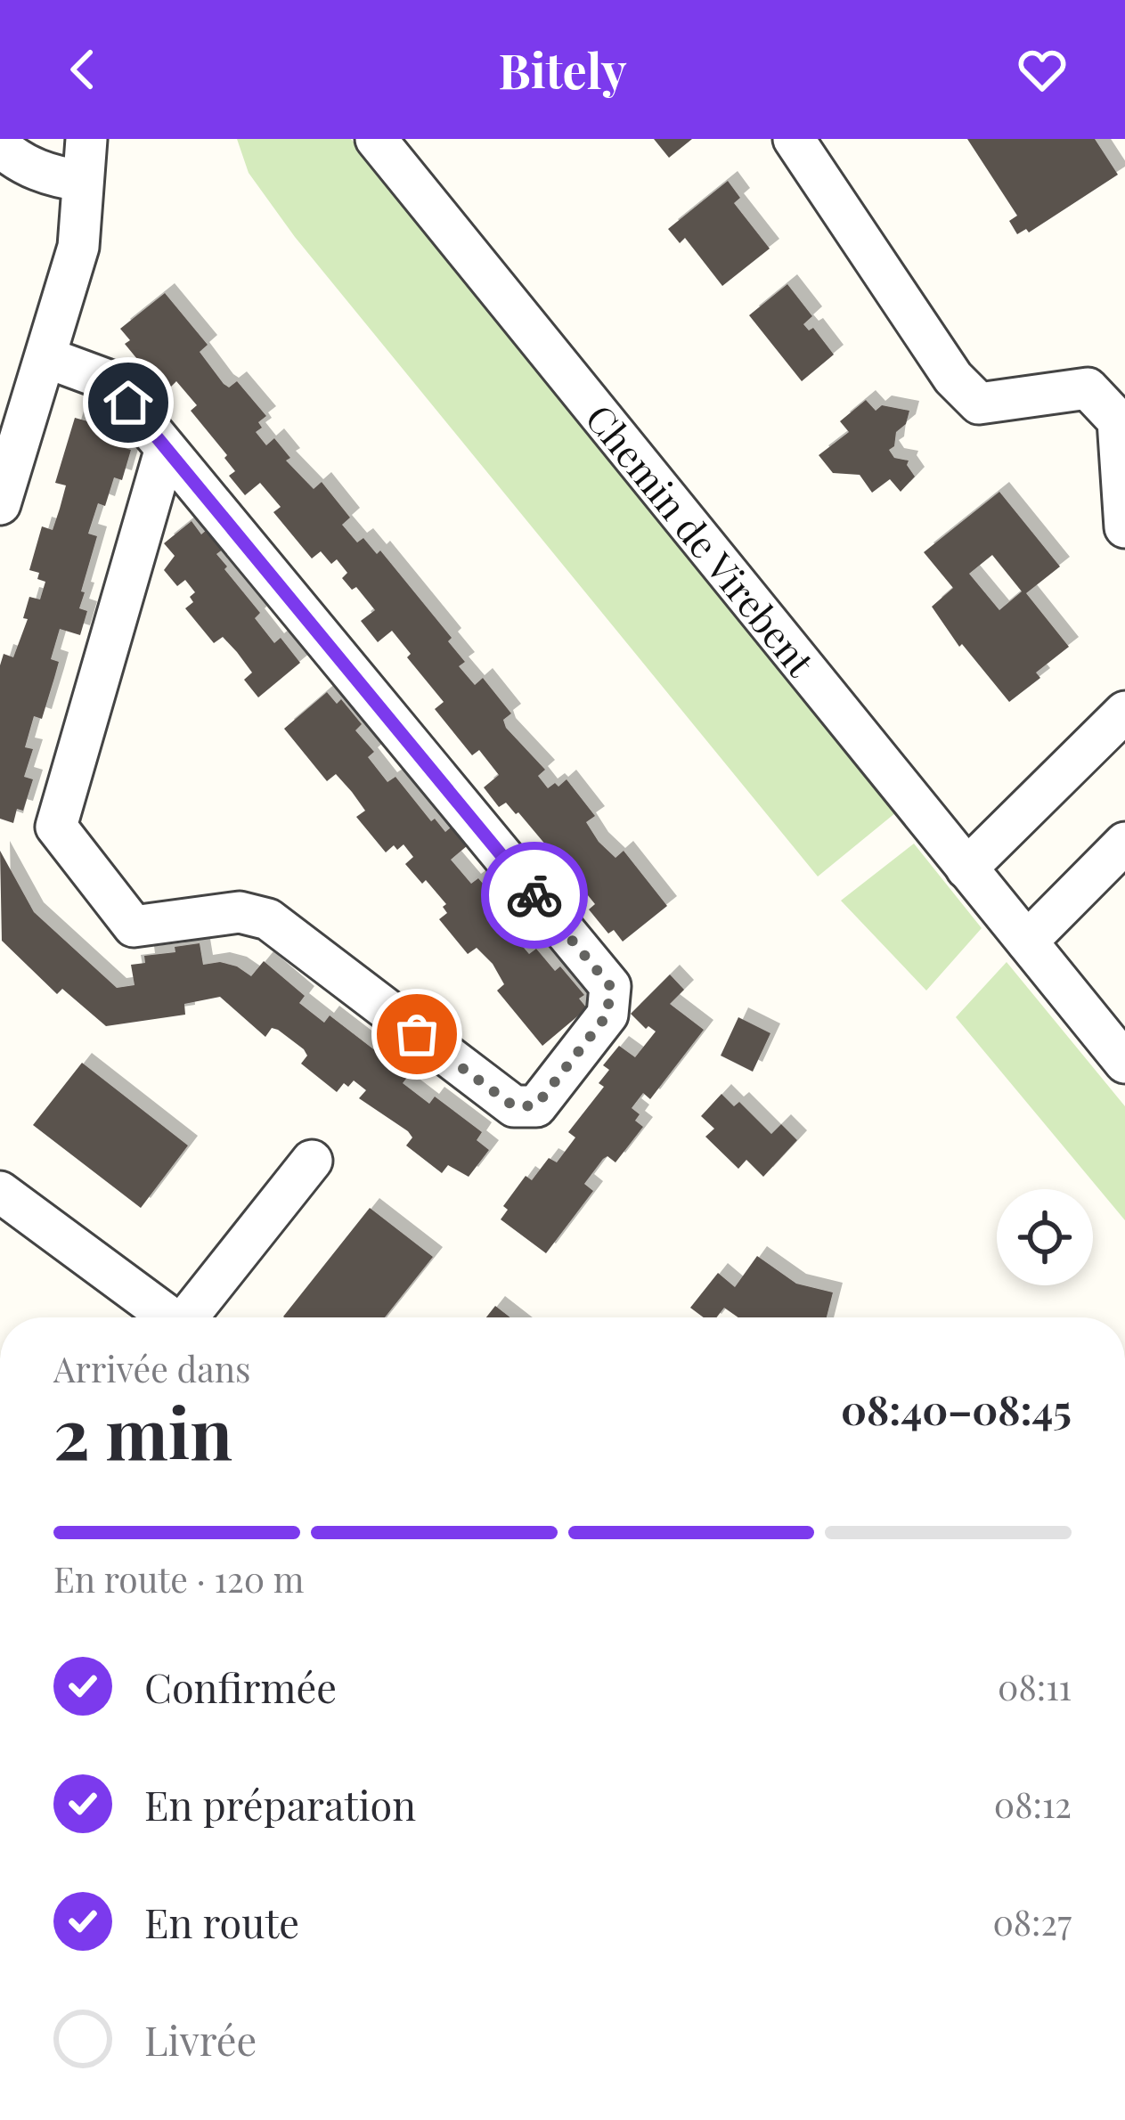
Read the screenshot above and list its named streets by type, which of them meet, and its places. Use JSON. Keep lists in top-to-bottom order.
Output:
{
  "streets": {
    "street": ["Chemin de Virebent"]
  },
  "page": {
    "header": "Bitely",
    "heading": ["2 min", "Arrivée dans", "08:40–08:45"],
    "bar": "En route · 120 m",
    "list": [
      ["Confirmée", "08:11"],
      ["En préparation", "08:12"],
      ["En route", "08:27"],
      "Livrée"
    ]
  }
}
